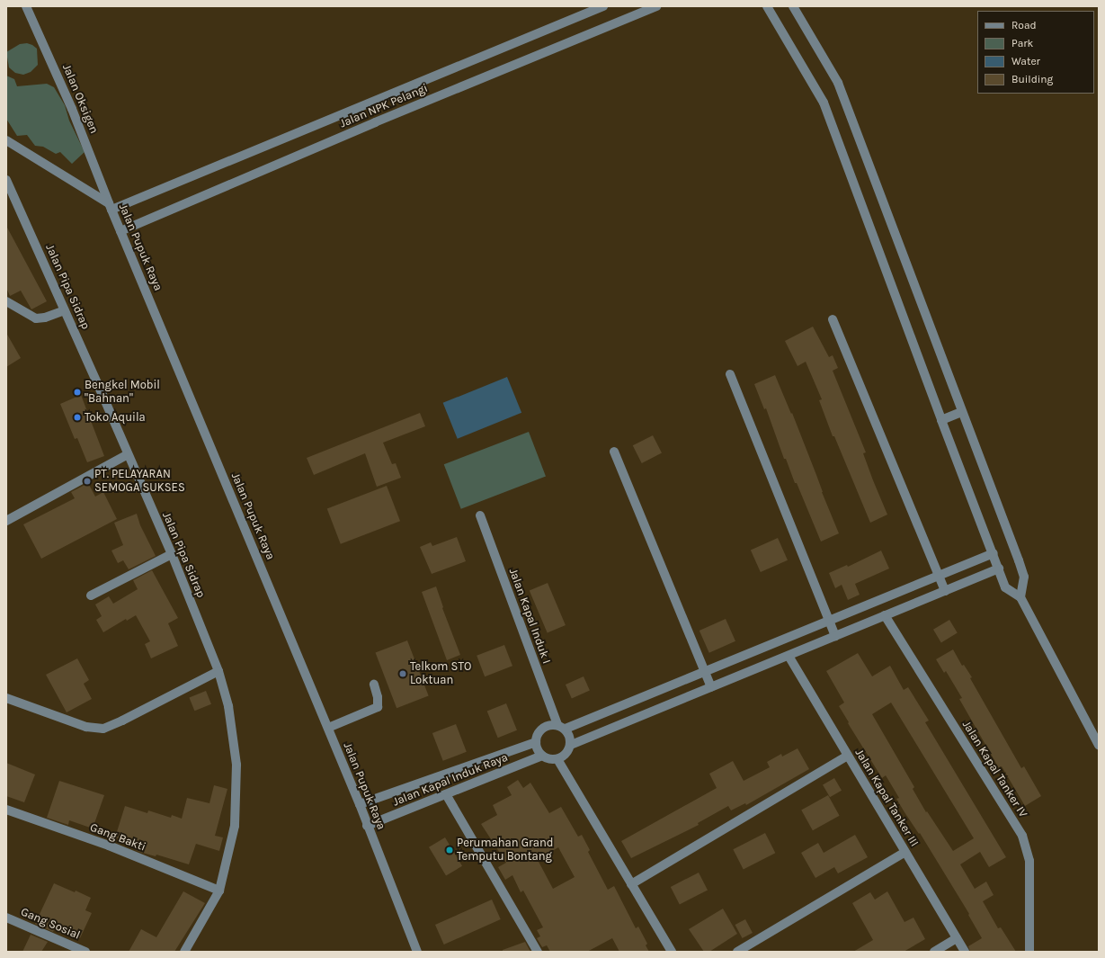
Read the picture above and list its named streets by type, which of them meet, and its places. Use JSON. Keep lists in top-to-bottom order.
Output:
{
  "streets": {
    "street": [
      "Jalan Oksigen",
      "Jalan NPK Pelangi",
      "Jalan Pupuk Raya",
      "Jalan Pipa Sidrap",
      "Jalan Kapal Induk I",
      "Jalan Kapal Tanker IV",
      "Jalan Kapal Induk Raya",
      "Jalan Kapal Tanker III",
      "Gang Bakti",
      "Gang Sosial"
    ]
  },
  "crossings": [
    ["Jalan Oksigen", "Jalan NPK Pelangi"],
    ["Jalan Oksigen", "Jalan Pupuk Raya"],
    ["Jalan NPK Pelangi", "Jalan Pupuk Raya"],
    ["Jalan Pupuk Raya", "Jalan Kapal Induk Raya"],
    ["Jalan Pipa Sidrap", "Gang Bakti"],
    ["Jalan Kapal Induk I", "Jalan Kapal Induk Raya"]
  ],
  "places": [
    "Bengkel Mobil \"Bahnan\"",
    "Toko Aquila",
    "PT. PELAYARAN SEMOGA SUKSES",
    "Telkom STO Loktuan",
    "Perumahan Grand Temputu Bontang"
  ],
  "legend": [
    "Road",
    "Park",
    "Water",
    "Building"
  ]
}
